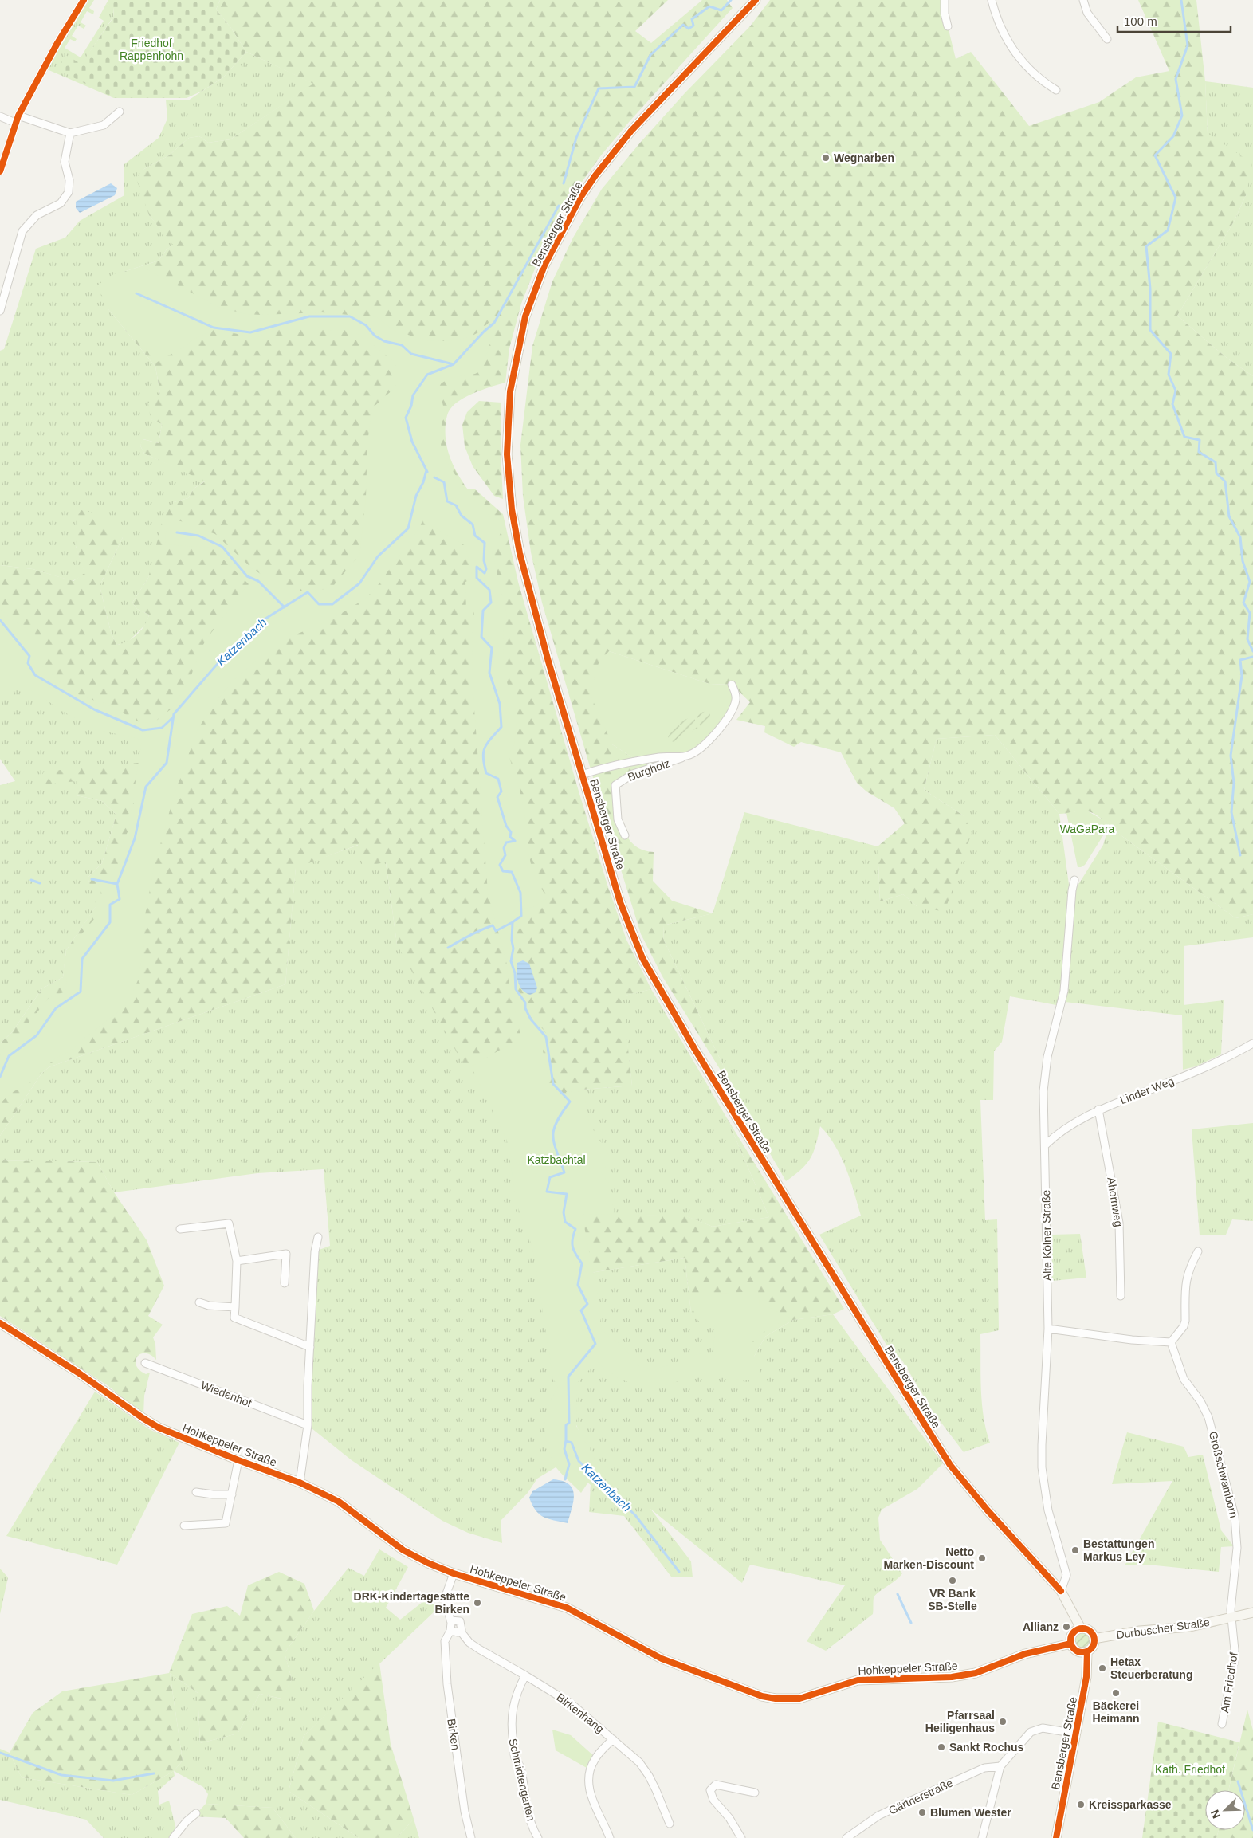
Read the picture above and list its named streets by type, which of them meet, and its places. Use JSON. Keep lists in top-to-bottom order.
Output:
{
  "streets": {
    "main road": ["Bensberger Straße", "Hohkeppeler Straße", "Durbuscher Straße"],
    "street": [
      "Burgholz",
      "Linder Weg",
      "Ahornweg",
      "Alte Kölner Straße",
      "Wiedenhof",
      "Großschwamborn",
      "Am Friedhof",
      "Birkenhang",
      "Birken",
      "Schmidtengarten",
      "Gärtnerstraße"
    ]
  },
  "crossings": [
    ["Bensberger Straße", "Burgholz"],
    ["Bensberger Straße", "Alte Kölner Straße"],
    ["Bensberger Straße", "Hohkeppeler Straße"],
    ["Bensberger Straße", "Durbuscher Straße"],
    ["Linder Weg", "Ahornweg"],
    ["Linder Weg", "Alte Kölner Straße"],
    ["Hohkeppeler Straße", "Durbuscher Straße"],
    ["Hohkeppeler Straße", "Birken"],
    ["Großschwamborn", "Durbuscher Straße"],
    ["Großschwamborn", "Am Friedhof"],
    ["Durbuscher Straße", "Am Friedhof"],
    ["Birkenhang", "Schmidtengarten"]
  ],
  "water": ["Katzenbach"],
  "parks": [
    "Friedhof Rappenhohn",
    "WaGaPara",
    "Katzbachtal",
    "Kath. Friedhof"
  ],
  "places": [
    "Wegnarben",
    "Bestattungen Markus Ley",
    "Netto Marken-Discount",
    "VR Bank SB-Stelle",
    "DRK-Kindertagestätte Birken",
    "Allianz",
    "Hetax Steuerberatung",
    "Bäckerei Heimann",
    "Pfarrsaal Heiligenhaus",
    "Sankt Rochus",
    "Kreissparkasse",
    "Blumen Wester"
  ],
  "scale_bar": "100 m",
  "north": "bottom left"
}
